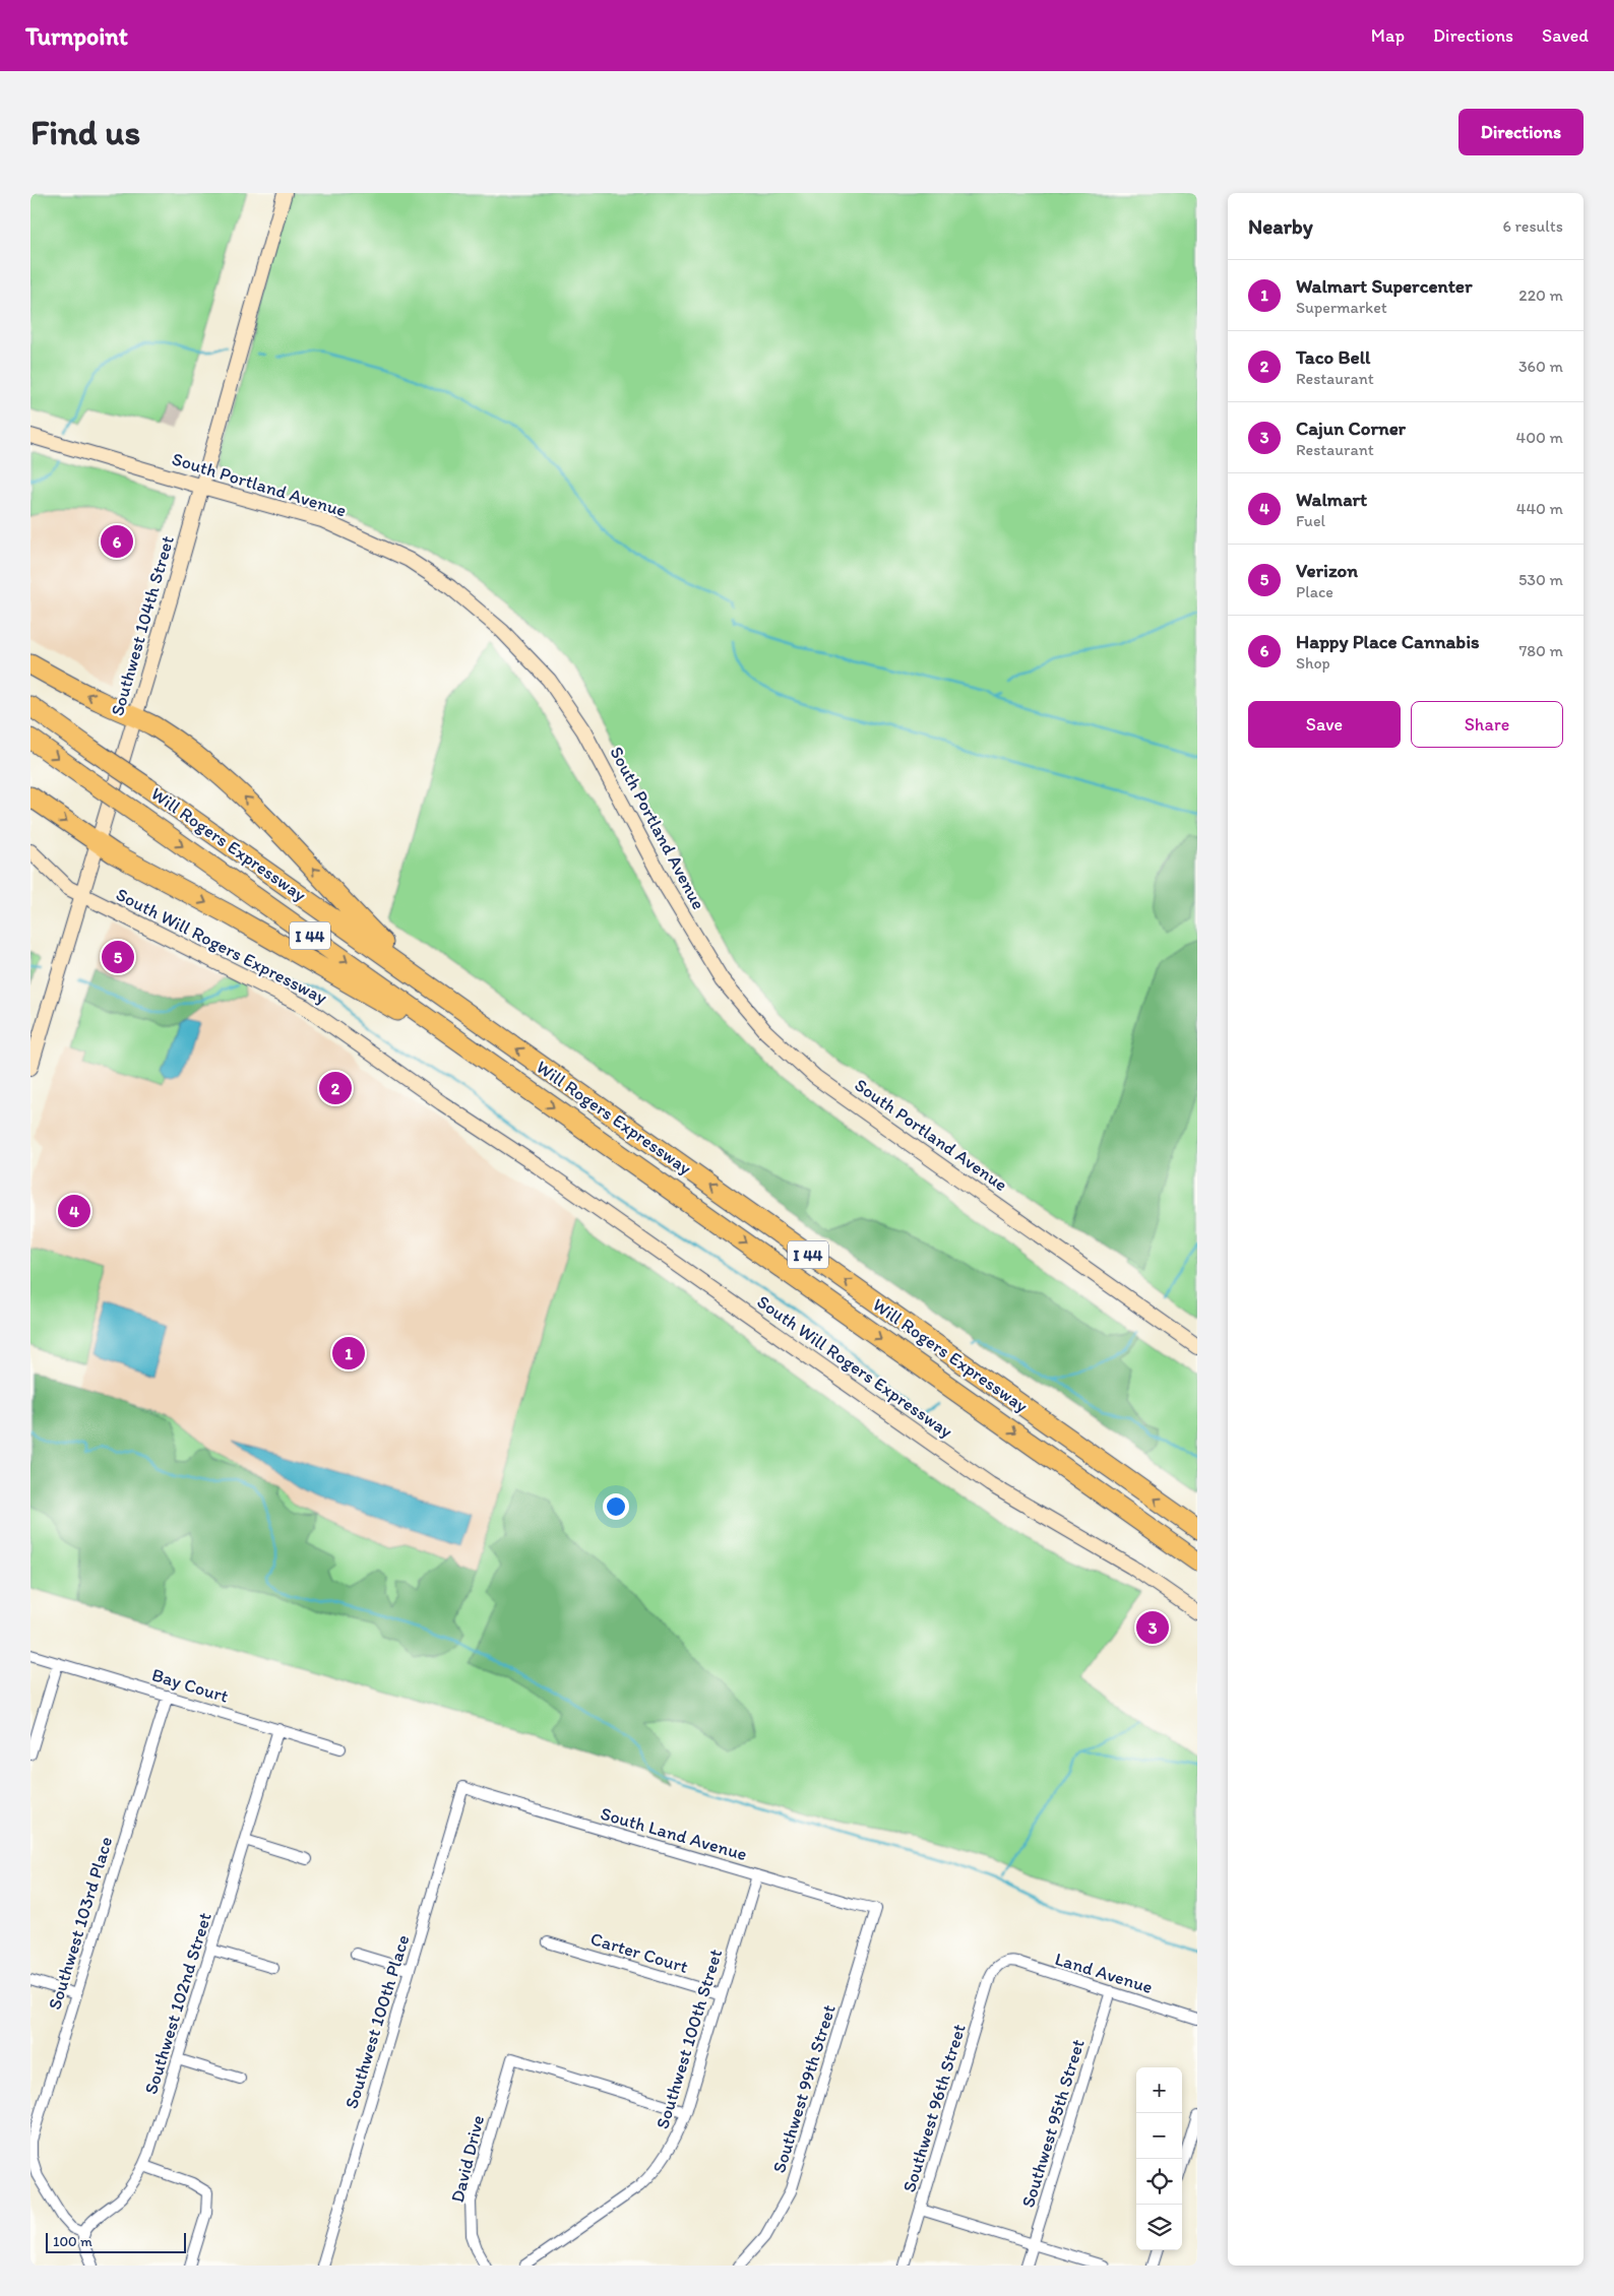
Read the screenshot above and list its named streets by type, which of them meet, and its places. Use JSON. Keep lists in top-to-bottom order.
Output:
{
  "streets": {
    "highway": ["Will Rogers Expressway", "I 44"],
    "main road": ["South Portland Avenue", "Southwest 104th Street", "South Will Rogers Expressway"],
    "street": [
      "Bay Court",
      "South Land Avenue",
      "Southwest 103rd Place",
      "Carter Court",
      "Land Avenue",
      "Southwest 102nd Street",
      "Southwest 100th Place",
      "Southwest 100th Street",
      "Southwest 99th Street",
      "Southwest 96th Street",
      "Southwest 95th Street",
      "David Drive"
    ]
  },
  "crossings": [
    ["South Portland Avenue", "Southwest 104th Street"],
    ["Southwest 104th Street", "South Will Rogers Expressway"],
    ["Bay Court", "Southwest 103rd Place"],
    ["Bay Court", "Southwest 102nd Street"],
    ["South Land Avenue", "Southwest 100th Place"],
    ["South Land Avenue", "Southwest 100th Street"],
    ["South Land Avenue", "Southwest 99th Street"],
    ["Southwest 103rd Place", "Southwest 102nd Street"],
    ["Carter Court", "Southwest 100th Street"],
    ["Land Avenue", "Southwest 96th Street"],
    ["Land Avenue", "Southwest 95th Street"],
    ["Southwest 100th Street", "David Drive"]
  ],
  "scale_bar": "100 m",
  "page": {
    "header": "Turnpoint",
    "nav": ["Map", "Directions", "Saved"],
    "buttons": [
      "Directions",
      ["Save", "Share"]
    ],
    "title": "Find us",
    "heading": ["Nearby", "6 results"],
    "list": [
      {
        "mark": "1",
        "name": "Walmart Supercenter",
        "note": "Supermarket",
        "value": "220 m"
      },
      {
        "mark": "2",
        "name": "Taco Bell",
        "note": "Restaurant",
        "value": "360 m"
      },
      {
        "mark": "3",
        "name": "Cajun Corner",
        "note": "Restaurant",
        "value": "400 m"
      },
      {
        "mark": "4",
        "name": "Walmart",
        "note": "Fuel",
        "value": "440 m"
      },
      {
        "mark": "5",
        "name": "Verizon",
        "note": "Place",
        "value": "530 m"
      },
      {
        "mark": "6",
        "name": "Happy Place Cannabis",
        "note": "Shop",
        "value": "780 m"
      }
    ],
    "pins": [
      "6",
      "5",
      "2",
      "4",
      "1",
      "3"
    ],
    "map_buttons": ["+", "−"],
    "scale": "100 m"
  }
}
